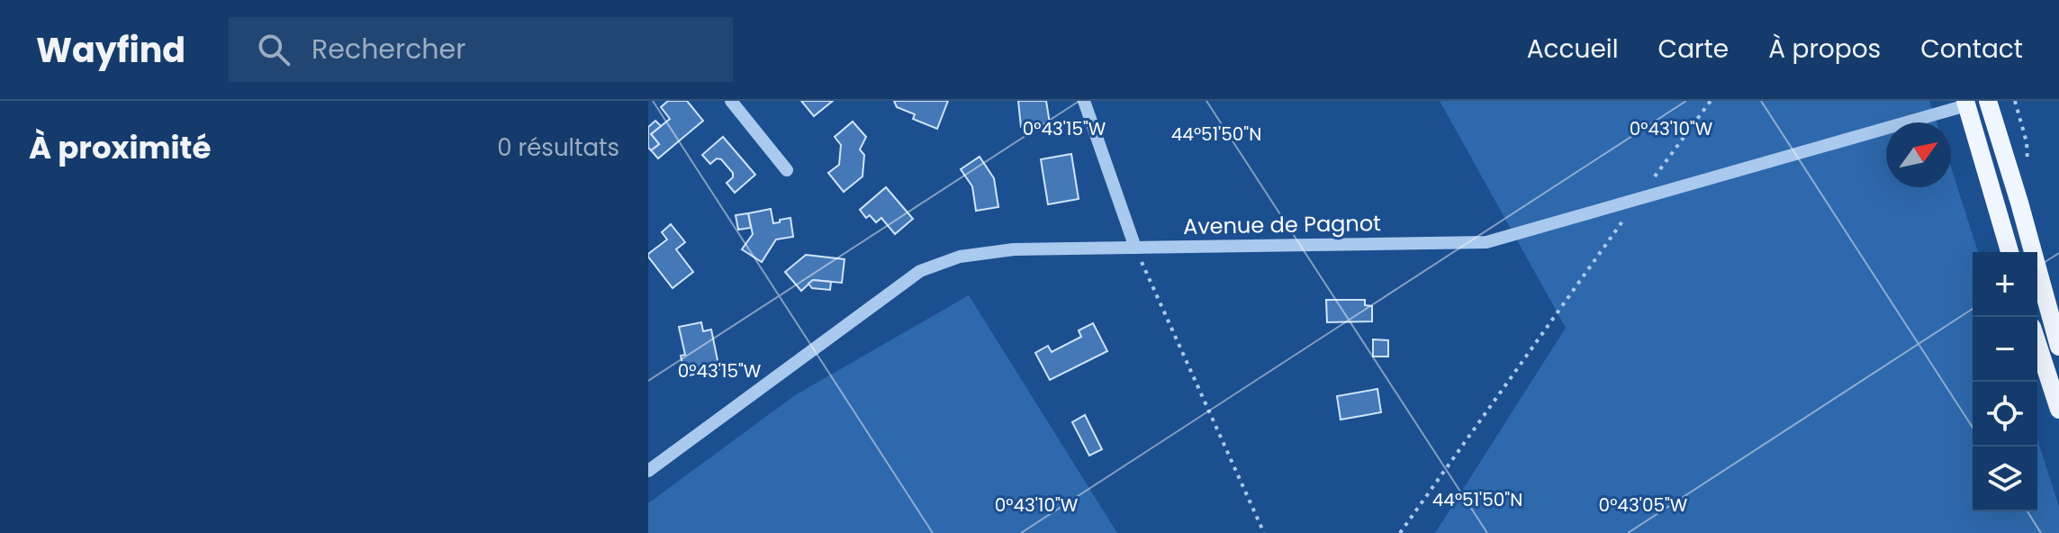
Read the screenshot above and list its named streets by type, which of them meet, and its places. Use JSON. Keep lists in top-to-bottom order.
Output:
{
  "streets": {
    "street": ["Avenue de Pagnot"]
  },
  "north": "top right",
  "page": {
    "header": "Wayfind",
    "search": "Rechercher",
    "nav": [
      "Accueil",
      "Carte",
      "À propos",
      "Contact"
    ],
    "heading": ["À proximité", "0 résultats"],
    "map_buttons": ["+", "−"]
  },
  "coordinates": [
    "0°43'15\"W",
    "0°43'10\"W",
    "44°51'50\"N",
    "0°43'05\"W"
  ]
}
